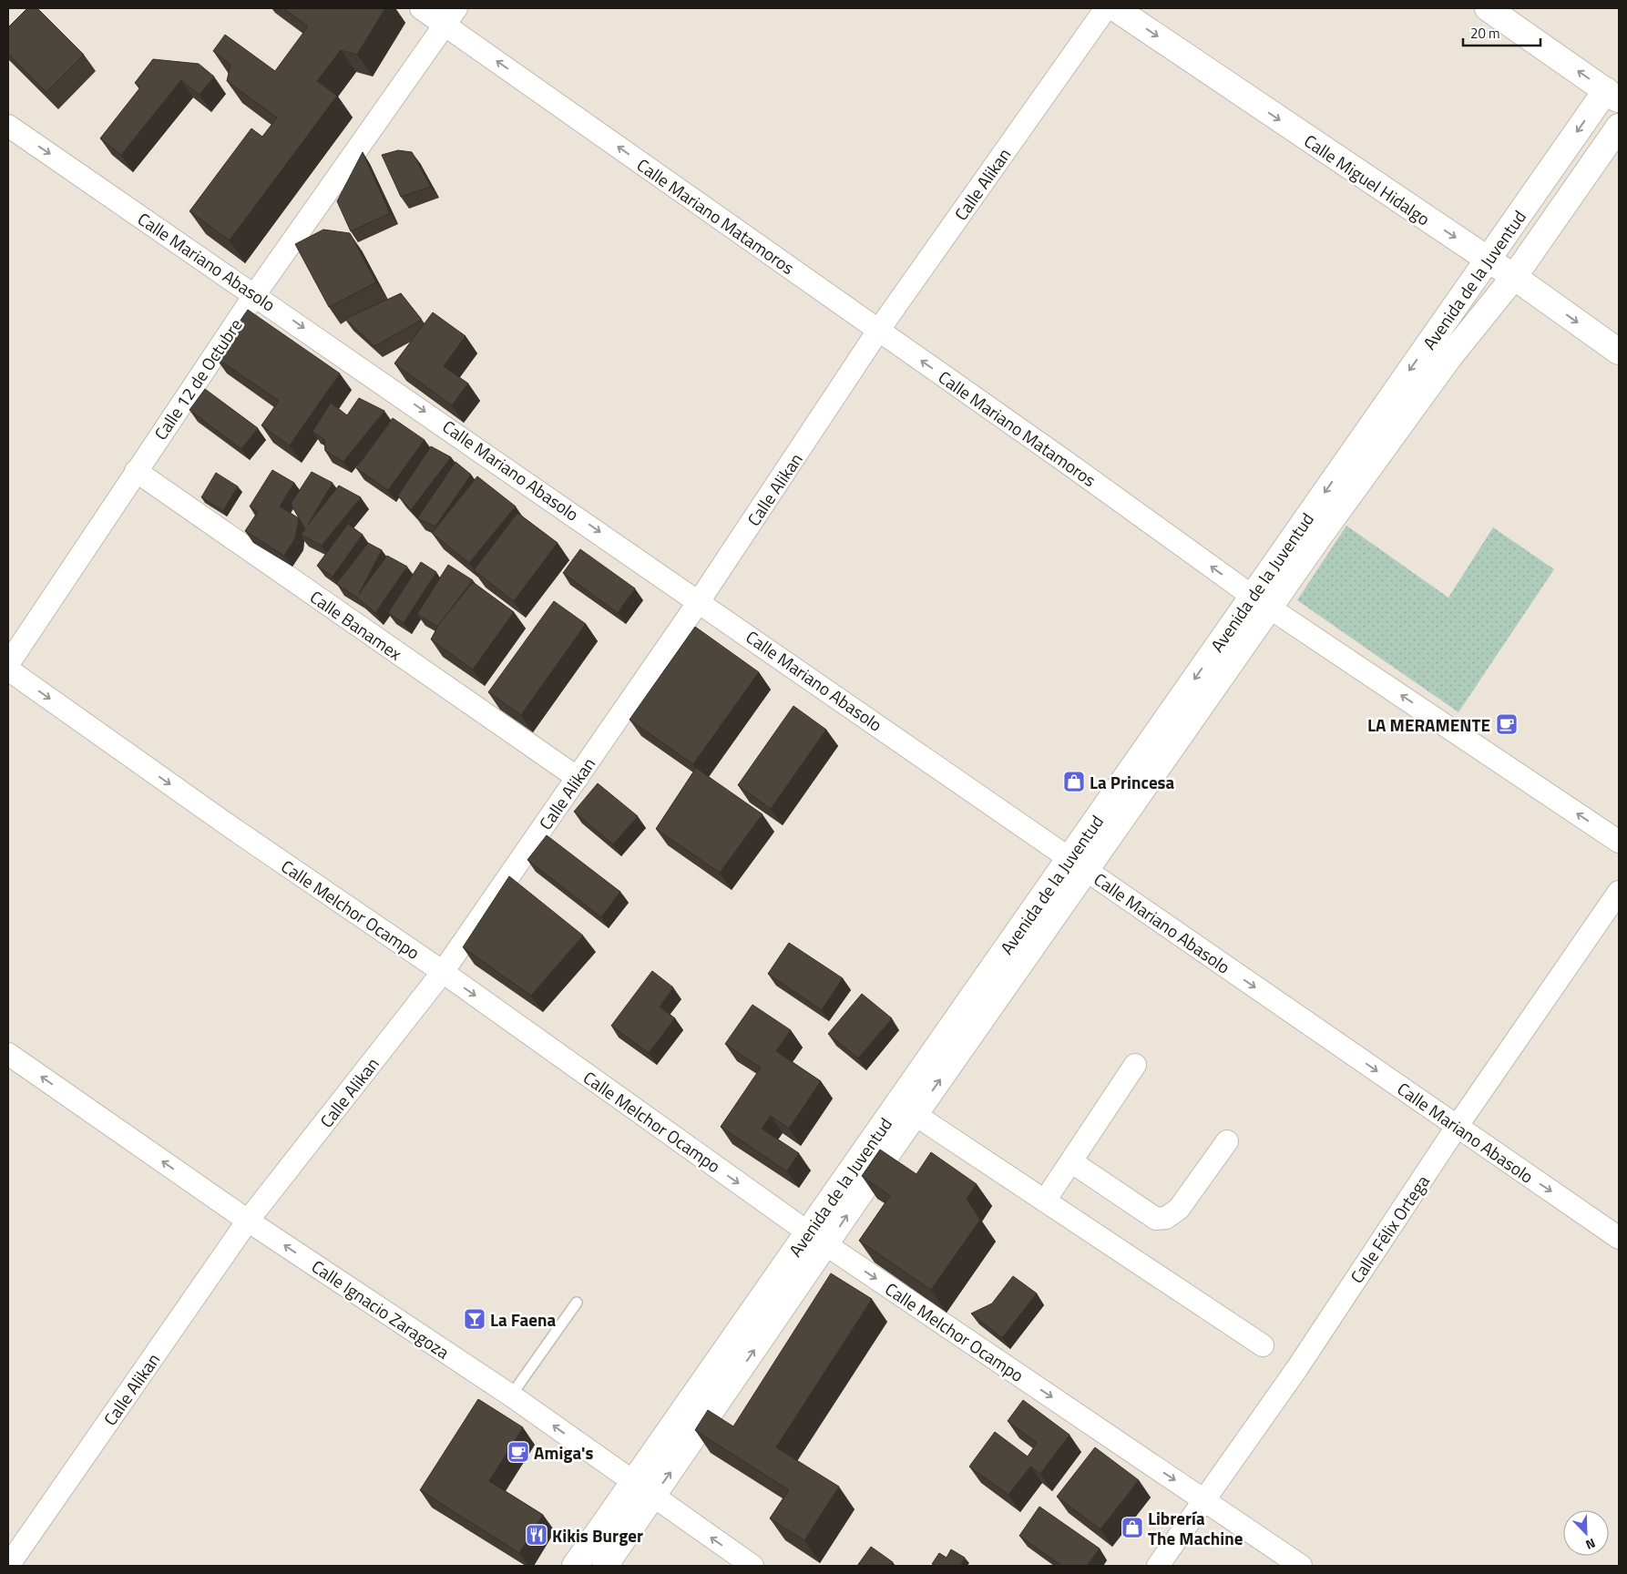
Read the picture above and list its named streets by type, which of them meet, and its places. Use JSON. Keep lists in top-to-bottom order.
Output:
{
  "streets": {
    "street": [
      "Calle Miguel Hidalgo",
      "Calle Alikan",
      "Calle Mariano Matamoros",
      "Calle Mariano Abasolo",
      "Avenida de la Juventud",
      "Calle 12 de Octubre",
      "Calle Banamex",
      "Calle Melchor Ocampo",
      "Calle Félix Ortega",
      "Calle Ignacio Zaragoza"
    ]
  },
  "crossings": [
    ["Calle Miguel Hidalgo", "Avenida de la Juventud"],
    ["Calle Alikan", "Calle Mariano Matamoros"],
    ["Calle Alikan", "Calle Mariano Abasolo"],
    ["Calle Alikan", "Calle Banamex"],
    ["Calle Alikan", "Calle Melchor Ocampo"],
    ["Calle Alikan", "Calle Ignacio Zaragoza"],
    ["Calle Mariano Matamoros", "Avenida de la Juventud"],
    ["Calle Mariano Matamoros", "Calle 12 de Octubre"],
    ["Calle Mariano Abasolo", "Avenida de la Juventud"],
    ["Calle Mariano Abasolo", "Calle 12 de Octubre"],
    ["Calle Mariano Abasolo", "Calle Félix Ortega"],
    ["Avenida de la Juventud", "Calle Melchor Ocampo"],
    ["Avenida de la Juventud", "Calle Ignacio Zaragoza"],
    ["Calle 12 de Octubre", "Calle Banamex"],
    ["Calle Melchor Ocampo", "Calle Félix Ortega"]
  ],
  "one_way": [
    "Calle Miguel Hidalgo",
    "Calle Mariano Matamoros",
    "Calle Mariano Abasolo",
    "Calle Melchor Ocampo",
    "Calle Ignacio Zaragoza"
  ],
  "places": {
    "cafe": ["LA MERAMENTE", "Amiga's"],
    "shop": ["La Princesa", "Librería The Machine"],
    "bar": ["La Faena"],
    "restaurant": ["Kikis Burger"]
  },
  "scale_bar": "20 m",
  "north": "bottom right"
}
